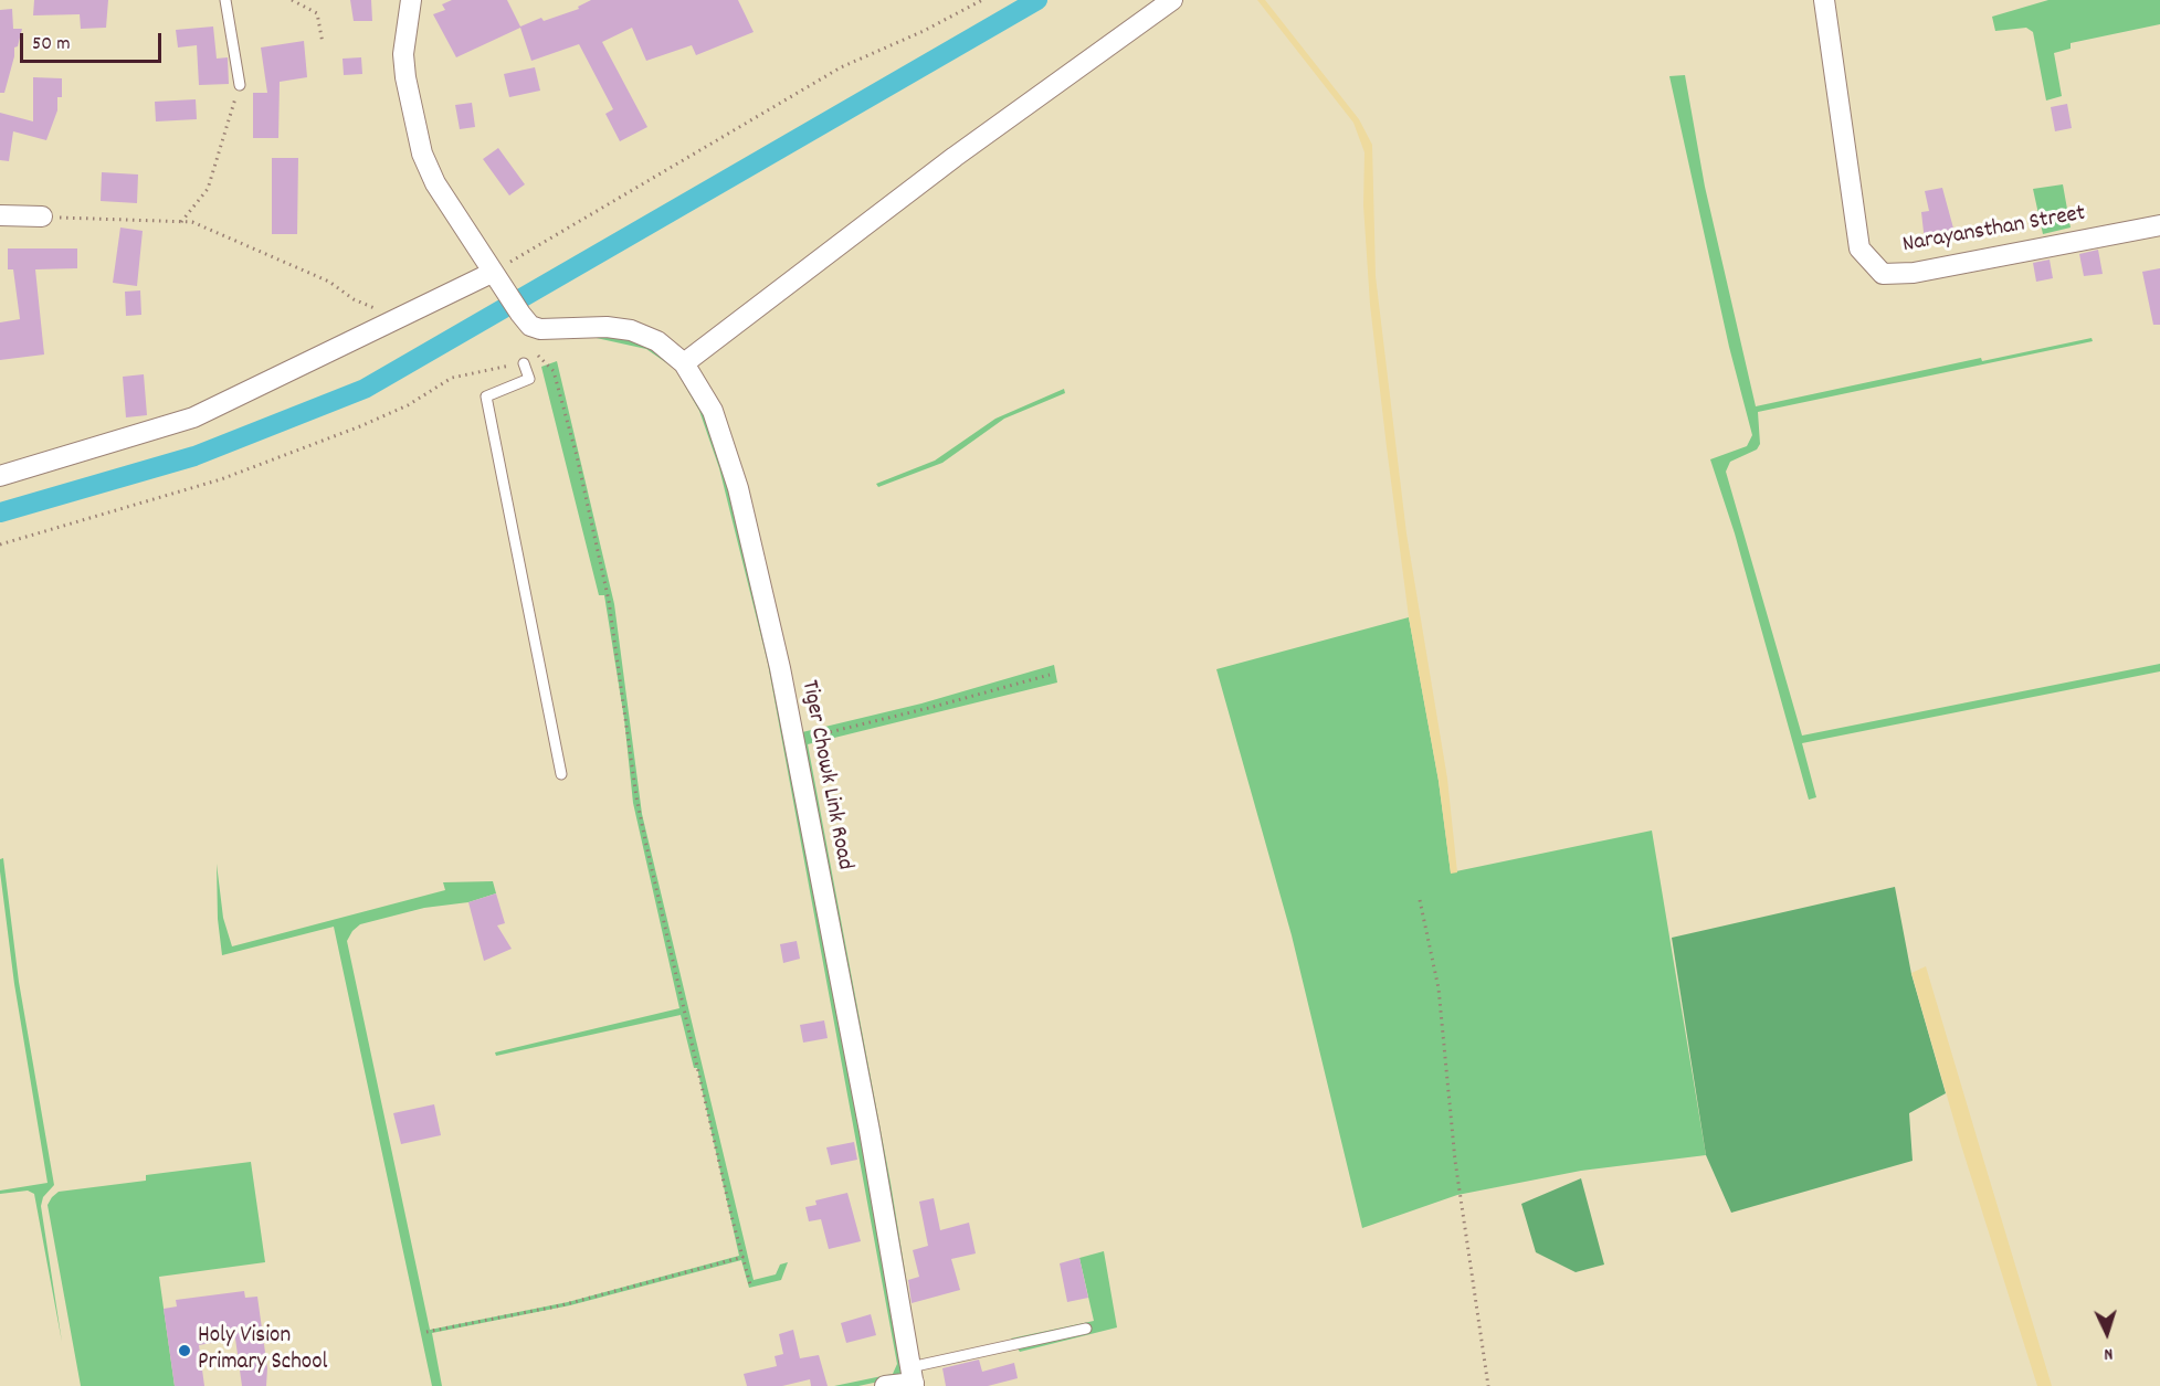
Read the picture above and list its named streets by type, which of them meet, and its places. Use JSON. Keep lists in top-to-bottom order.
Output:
{
  "streets": {
    "street": ["Narayansthan Street", "Tiger Chowk Link Road"]
  },
  "places": ["Holy Vision Primary School"],
  "scale_bar": "50 m",
  "north": "bottom"
}
